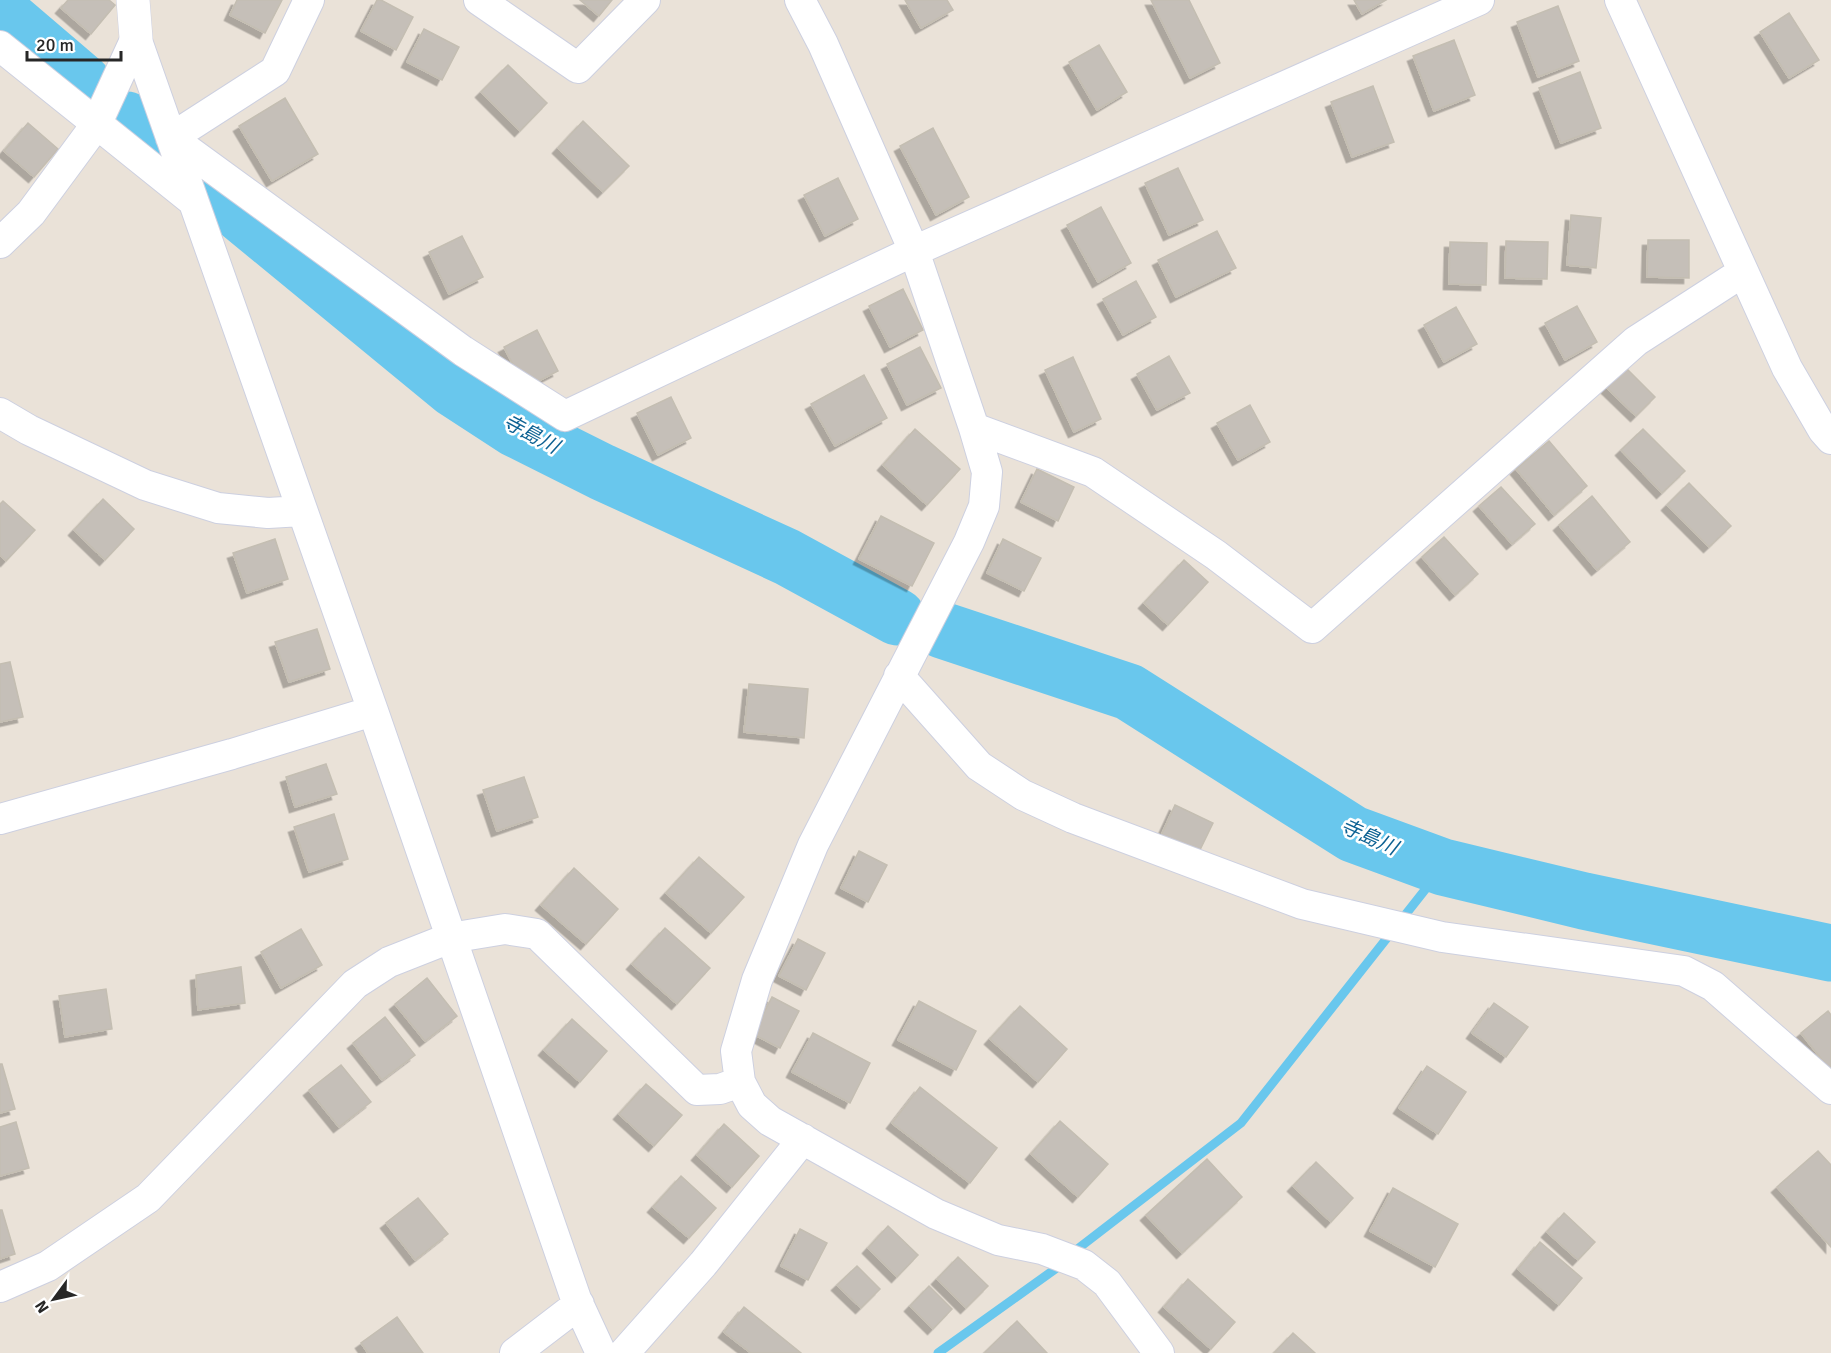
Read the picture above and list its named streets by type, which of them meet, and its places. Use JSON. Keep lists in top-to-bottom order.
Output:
{
  "water": ["寺島川"],
  "scale_bar": "20 m",
  "north": "bottom left"
}
